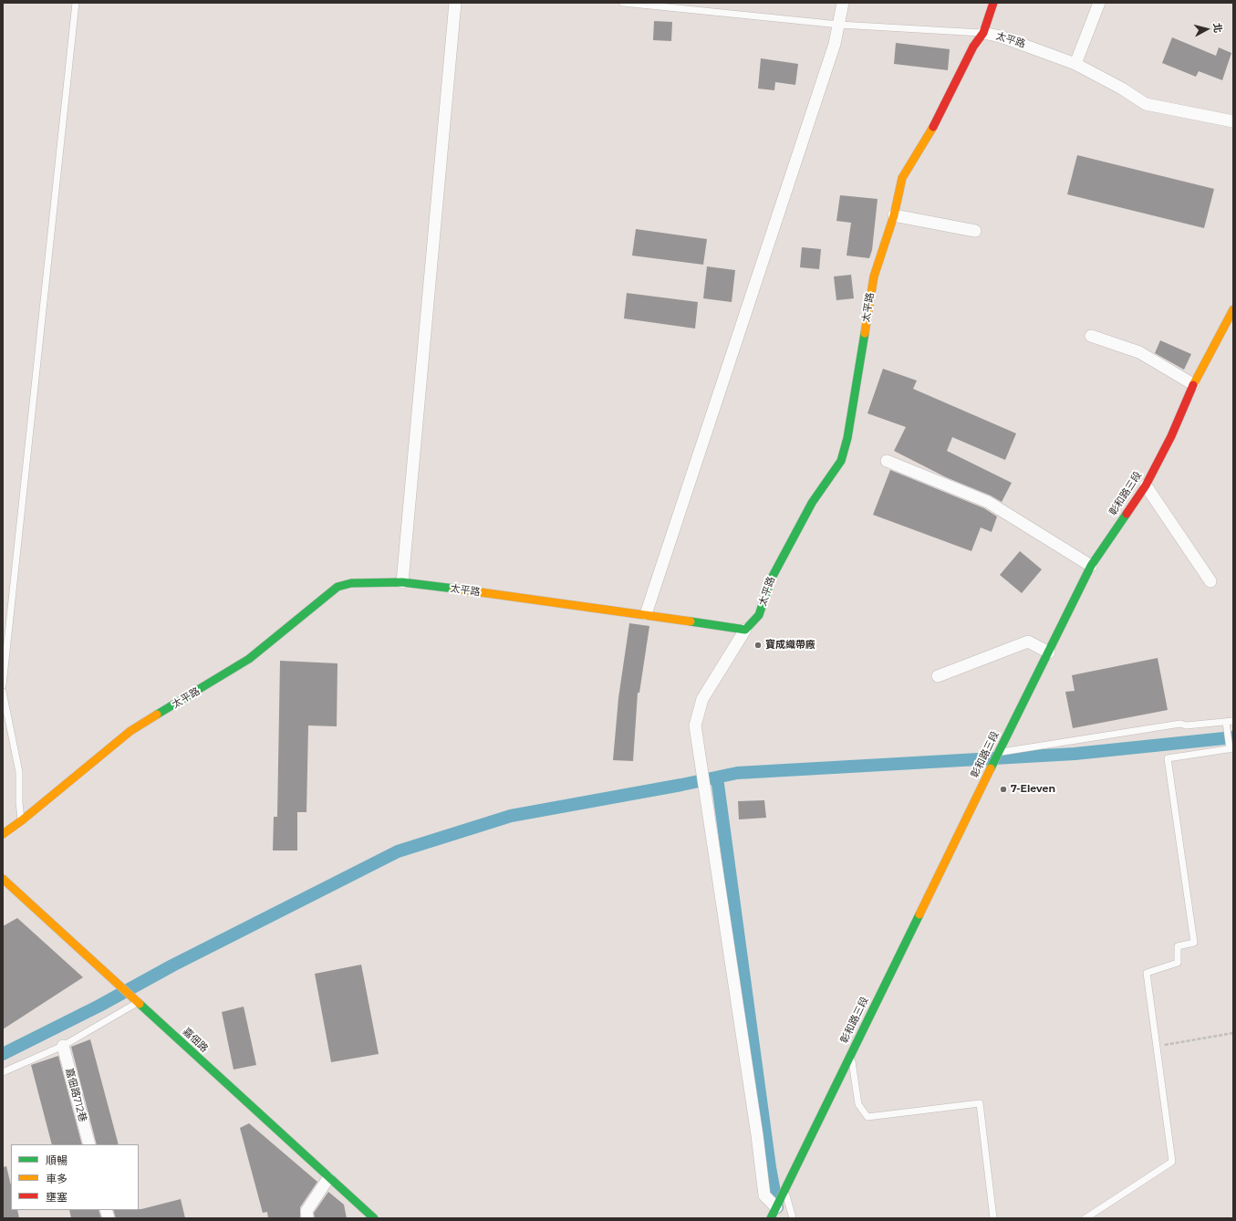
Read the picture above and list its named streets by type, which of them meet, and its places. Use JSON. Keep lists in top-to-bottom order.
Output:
{
  "streets": {
    "street": [
      "太平路",
      "彰和路三段",
      "嘉佃路",
      "嘉佃路712巷"
    ]
  },
  "places": ["寶成織帶廠", "7-Eleven"],
  "legend": ["順暢", "車多", "壅塞"],
  "north": "right"
}
